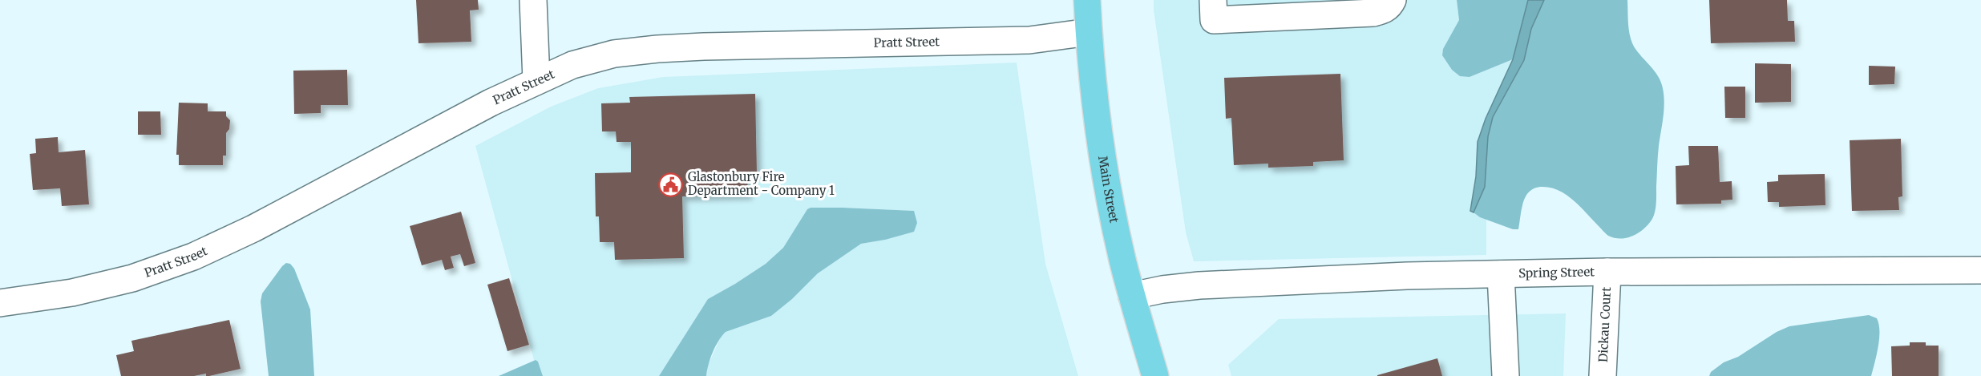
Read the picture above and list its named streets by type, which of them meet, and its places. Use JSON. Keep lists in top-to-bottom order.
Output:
{
  "streets": {
    "main road": ["Main Street"],
    "street": ["Pratt Street", "Spring Street", "Dickau Court"]
  },
  "crossings": [
    ["Pratt Street", "Main Street"],
    ["Main Street", "Spring Street"],
    ["Spring Street", "Dickau Court"]
  ],
  "places": {
    "public building": ["Glastonbury Fire Department - Company 1"]
  }
}
